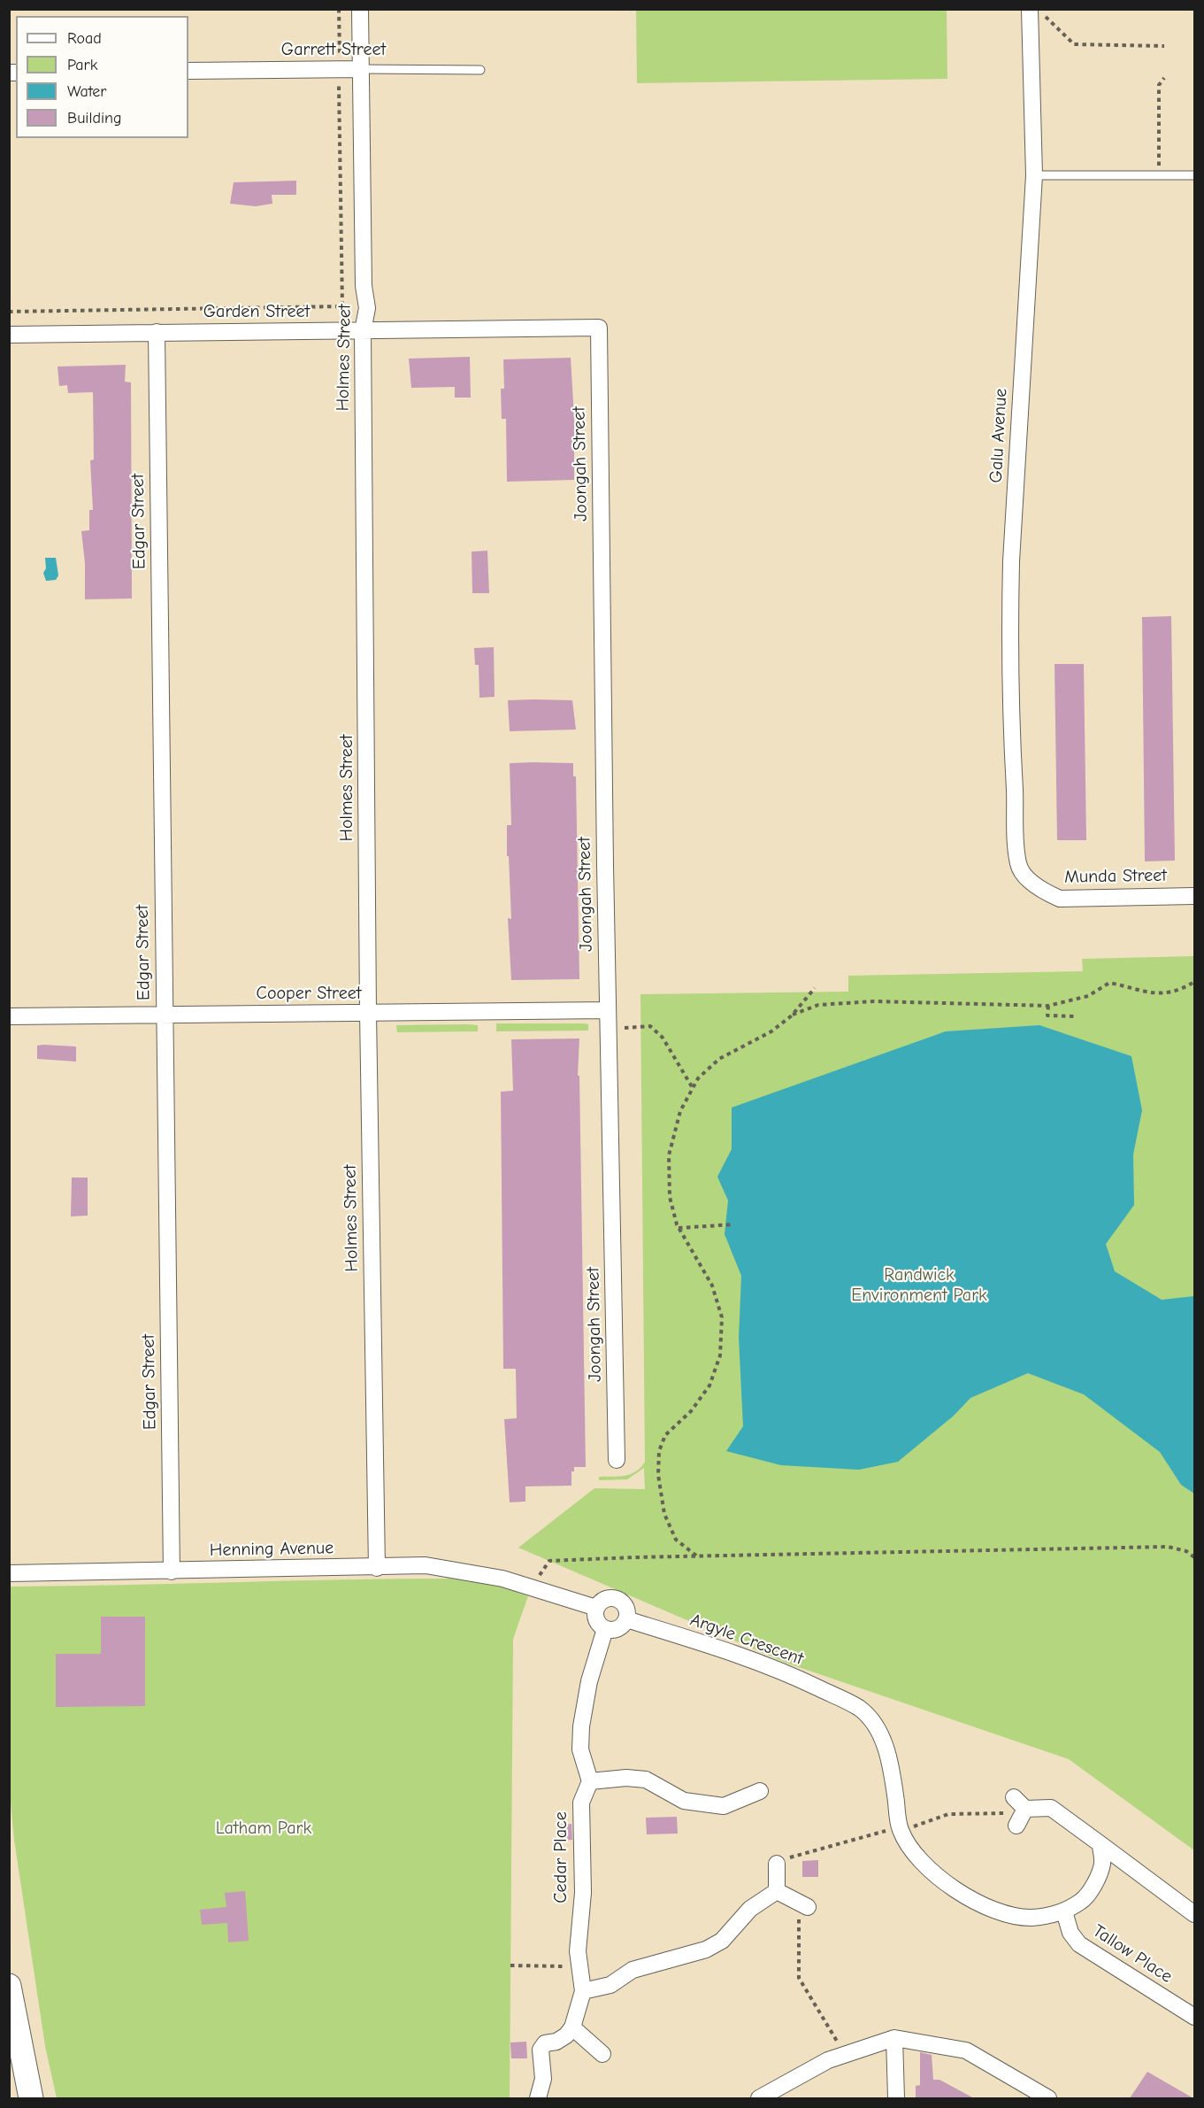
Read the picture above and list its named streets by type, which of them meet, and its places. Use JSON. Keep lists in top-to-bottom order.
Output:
{
  "streets": {
    "street": [
      "Garrett Street",
      "Garden Street",
      "Holmes Street",
      "Galu Avenue",
      "Joongah Street",
      "Edgar Street",
      "Munda Street",
      "Cooper Street",
      "Henning Avenue",
      "Argyle Crescent",
      "Cedar Place",
      "Tallow Place"
    ]
  },
  "crossings": [
    ["Garrett Street", "Holmes Street"],
    ["Garden Street", "Holmes Street"],
    ["Garden Street", "Joongah Street"],
    ["Garden Street", "Edgar Street"],
    ["Holmes Street", "Cooper Street"],
    ["Holmes Street", "Henning Avenue"],
    ["Galu Avenue", "Munda Street"],
    ["Joongah Street", "Cooper Street"],
    ["Edgar Street", "Cooper Street"],
    ["Edgar Street", "Henning Avenue"],
    ["Argyle Crescent", "Tallow Place"]
  ],
  "parks": ["Randwick Environment Park", "Latham Park"],
  "legend": [
    "Road",
    "Park",
    "Water",
    "Building"
  ]
}
